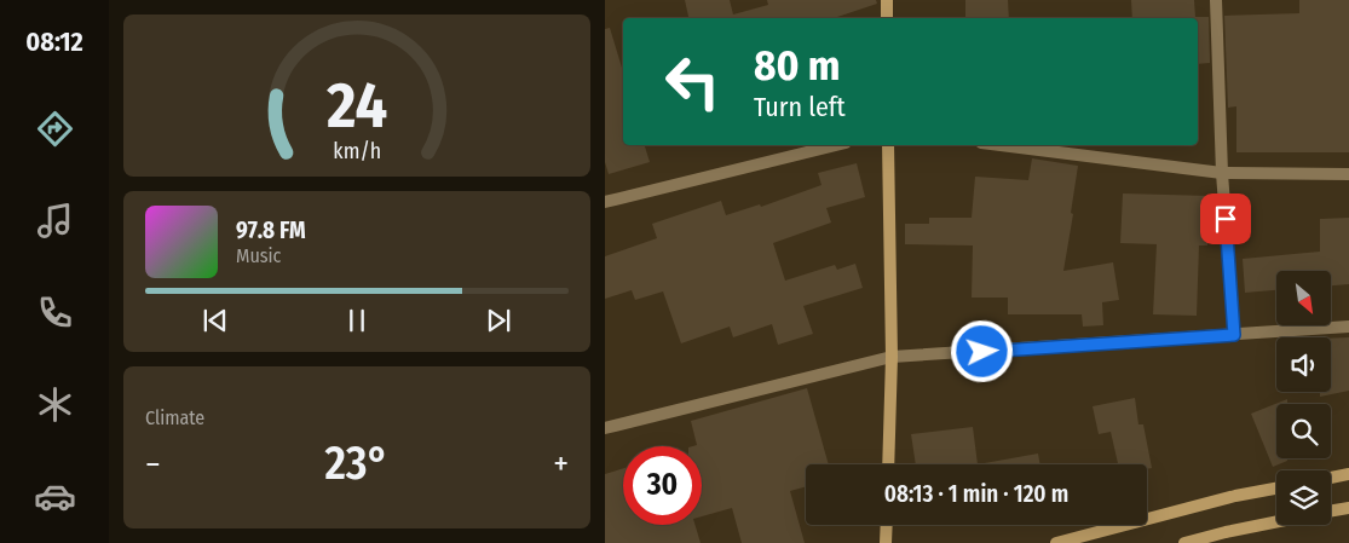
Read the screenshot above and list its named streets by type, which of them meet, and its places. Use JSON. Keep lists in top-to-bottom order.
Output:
{
  "north": "bottom right",
  "page": {
    "tabs": "08:12",
    "turn": ["80 m", "Turn left"],
    "song": ["97.8 FM", "Music"],
    "tile": "Climate",
    "heat": ["−", "23°", "+"],
    "limit": "30",
    "trip": "08:13 · 1 min · 120 m",
    "gauge": ["24", "km/h"]
  }
}
